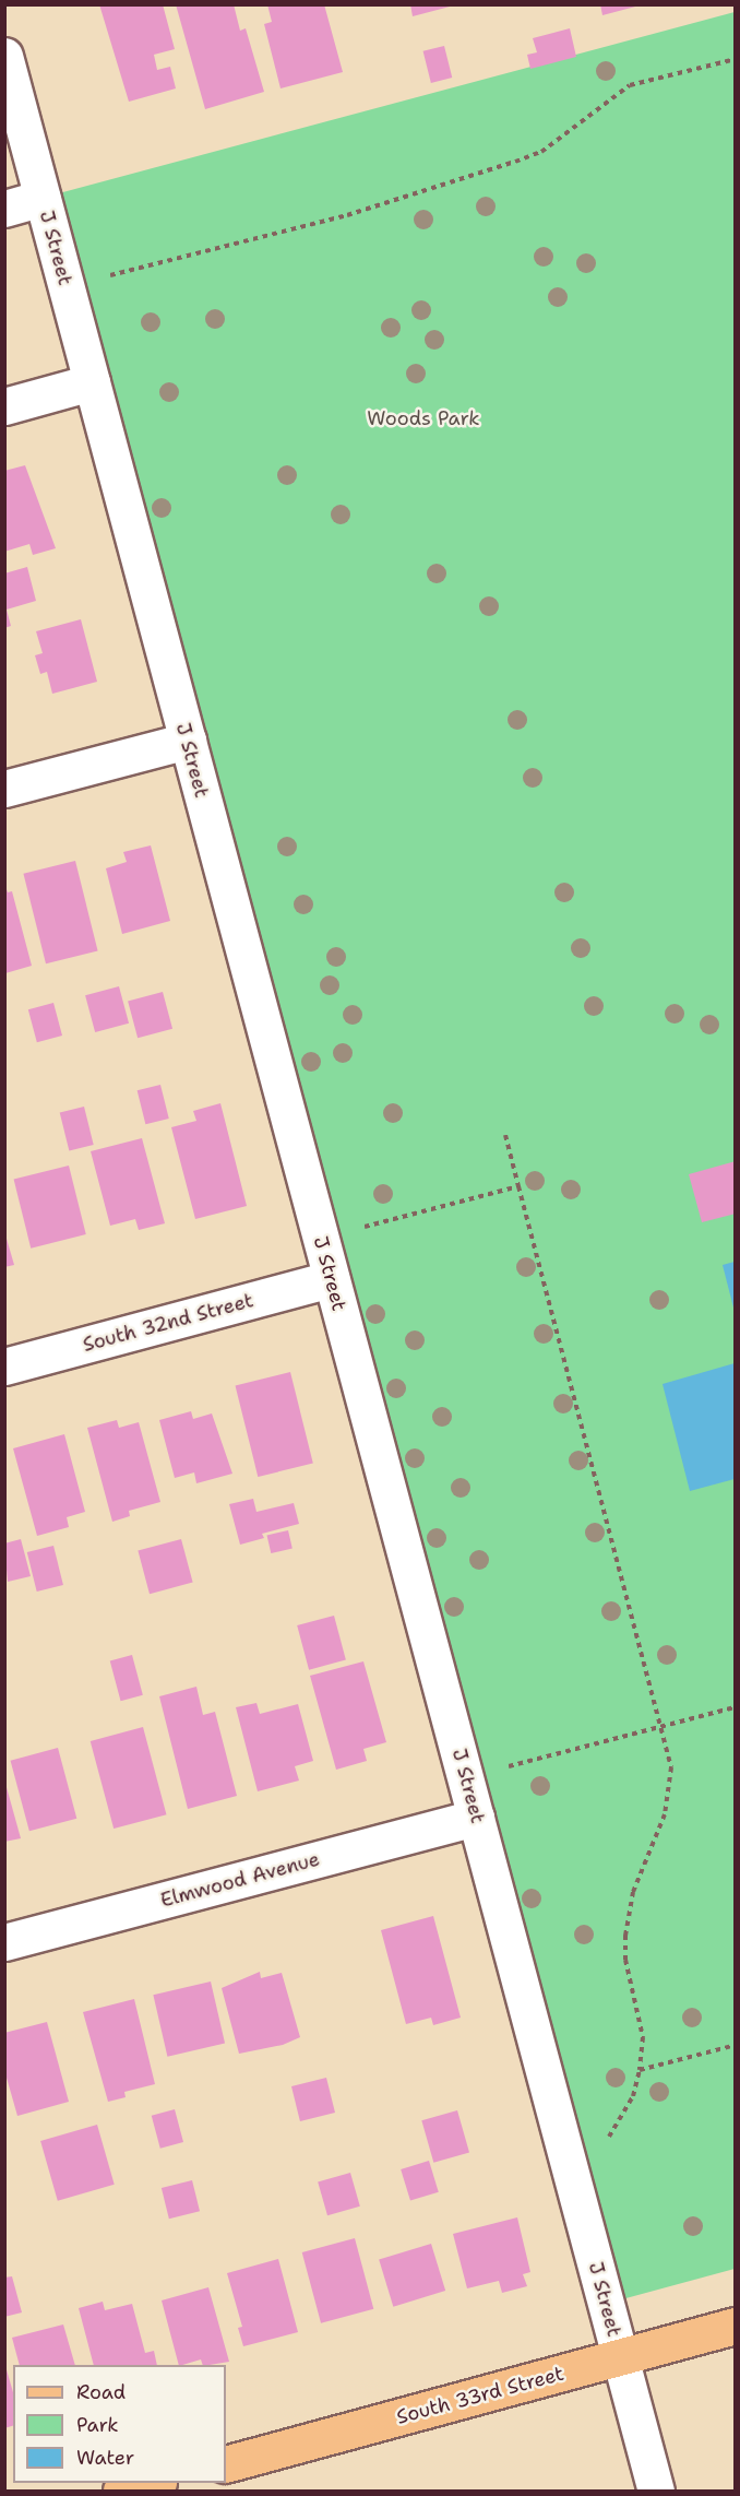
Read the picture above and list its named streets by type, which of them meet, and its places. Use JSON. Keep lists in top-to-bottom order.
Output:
{
  "streets": {
    "main road": ["South 33rd Street"],
    "street": ["J Street", "South 32nd Street", "Elmwood Avenue"]
  },
  "crossings": [
    ["J Street", "South 32nd Street"],
    ["J Street", "Elmwood Avenue"],
    ["J Street", "South 33rd Street"]
  ],
  "parks": ["Woods Park"],
  "legend": ["Road", "Park", "Water"]
}
